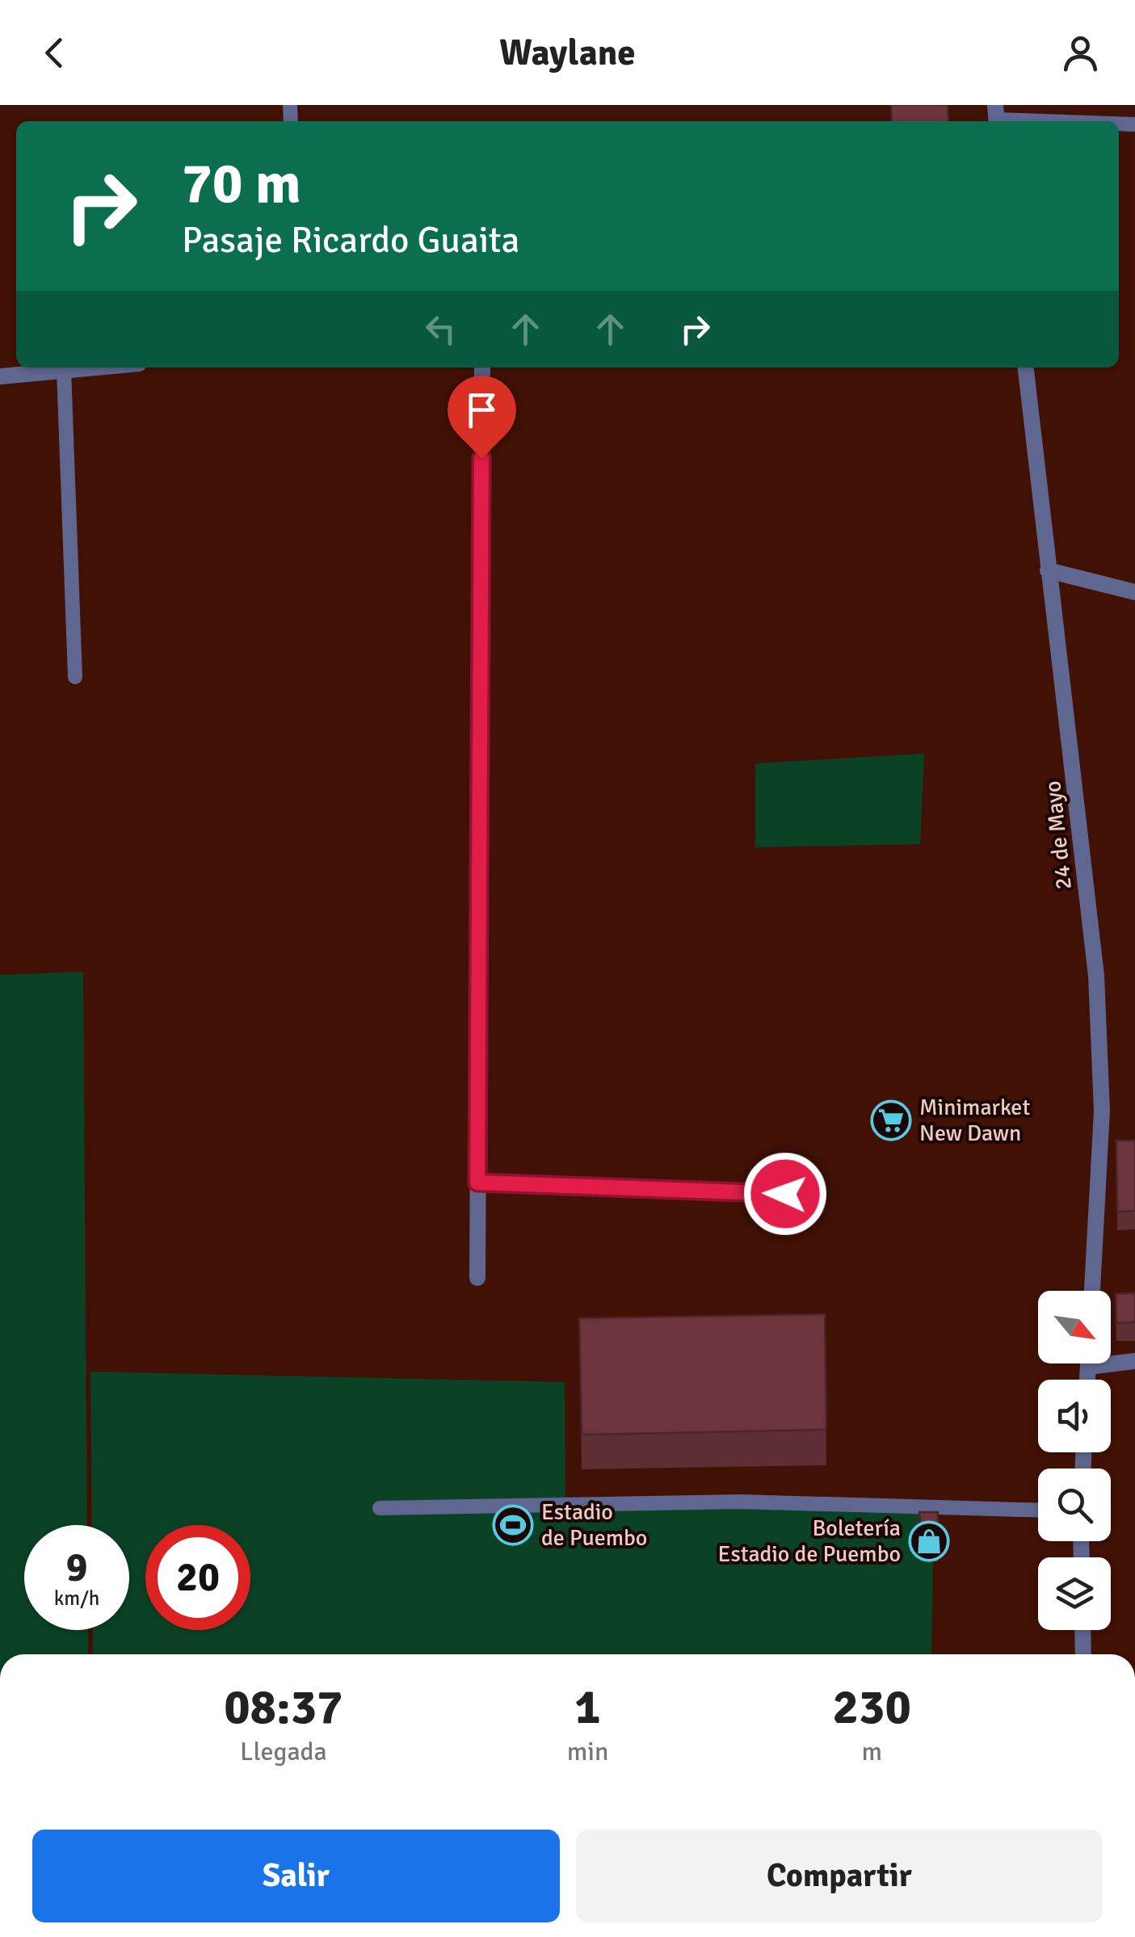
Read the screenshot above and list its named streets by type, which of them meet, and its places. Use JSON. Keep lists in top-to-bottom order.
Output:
{
  "streets": {
    "street": ["24 de Mayo"]
  },
  "places": {
    "supermarket": ["Minimarket New Dawn"],
    "sports": ["Estadio de Puembo"],
    "shop": ["Boletería Estadio de Puembo"]
  },
  "north": "bottom right",
  "page": {
    "header": "Waylane",
    "turn": ["70 m", "Pasaje Ricardo Guaita"],
    "speed": "9 km/h",
    "limit": "20",
    "eta": [
      "08:37",
      "Llegada",
      "1",
      "min",
      "230",
      "m"
    ],
    "buttons": ["Salir", "Compartir"]
  }
}
